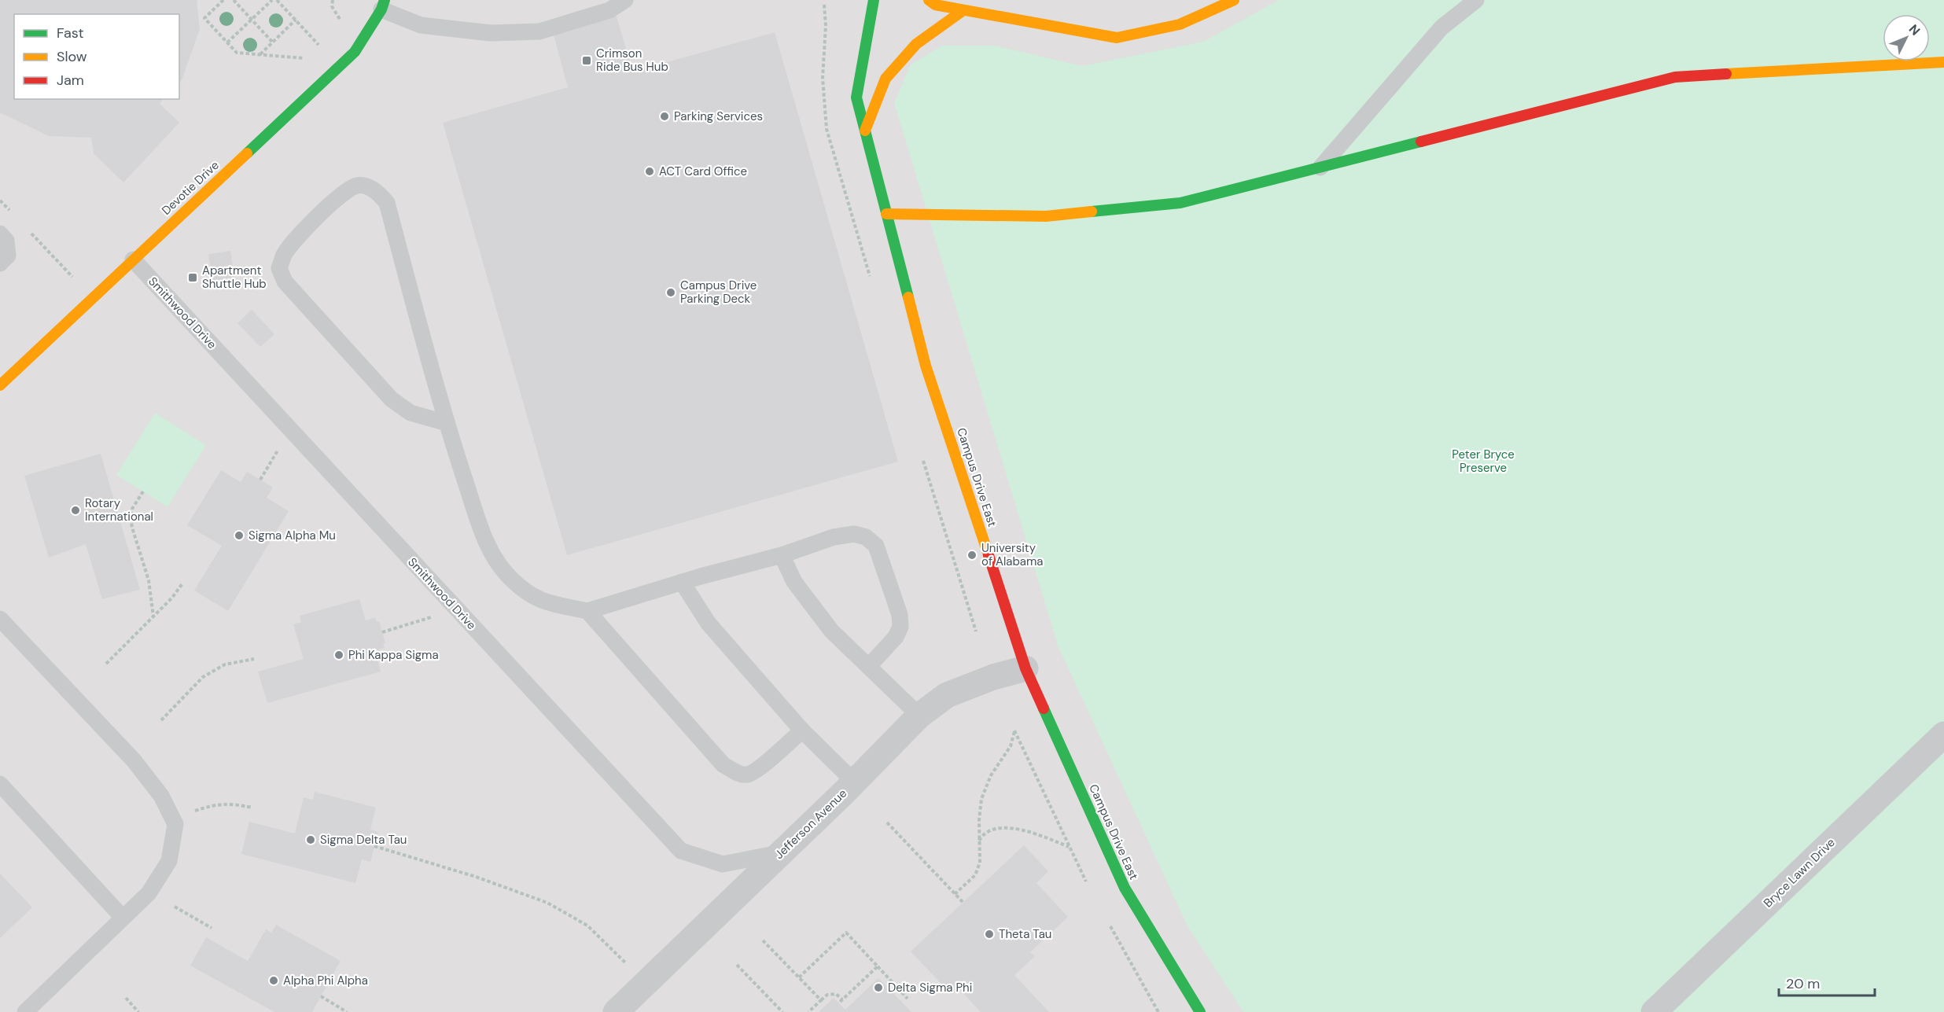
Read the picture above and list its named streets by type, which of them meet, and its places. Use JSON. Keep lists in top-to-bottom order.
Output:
{
  "streets": {
    "street": [
      "Devotie Drive",
      "Campus Drive East",
      "Jefferson Avenue",
      "Bryce Lawn Drive"
    ],
    "lane": ["Smithwood Drive"]
  },
  "crossings": [
    ["Devotie Drive", "Smithwood Drive"],
    ["Smithwood Drive", "Jefferson Avenue"],
    ["Campus Drive East", "Jefferson Avenue"]
  ],
  "parks": ["Peter Bryce Preserve"],
  "places": {
    "transit": ["Crimson Ride Bus Hub", "Apartment Shuttle Hub"],
    "other": [
      "Parking Services",
      "ACT Card Office",
      "Campus Drive Parking Deck",
      "Rotary International",
      "Sigma Alpha Mu",
      "University of Alabama",
      "Phi Kappa Sigma",
      "Sigma Delta Tau",
      "Theta Tau",
      "Alpha Phi Alpha",
      "Delta Sigma Phi"
    ]
  },
  "legend": ["Fast", "Slow", "Jam"],
  "scale_bar": "20 m",
  "north": "top right"
}
